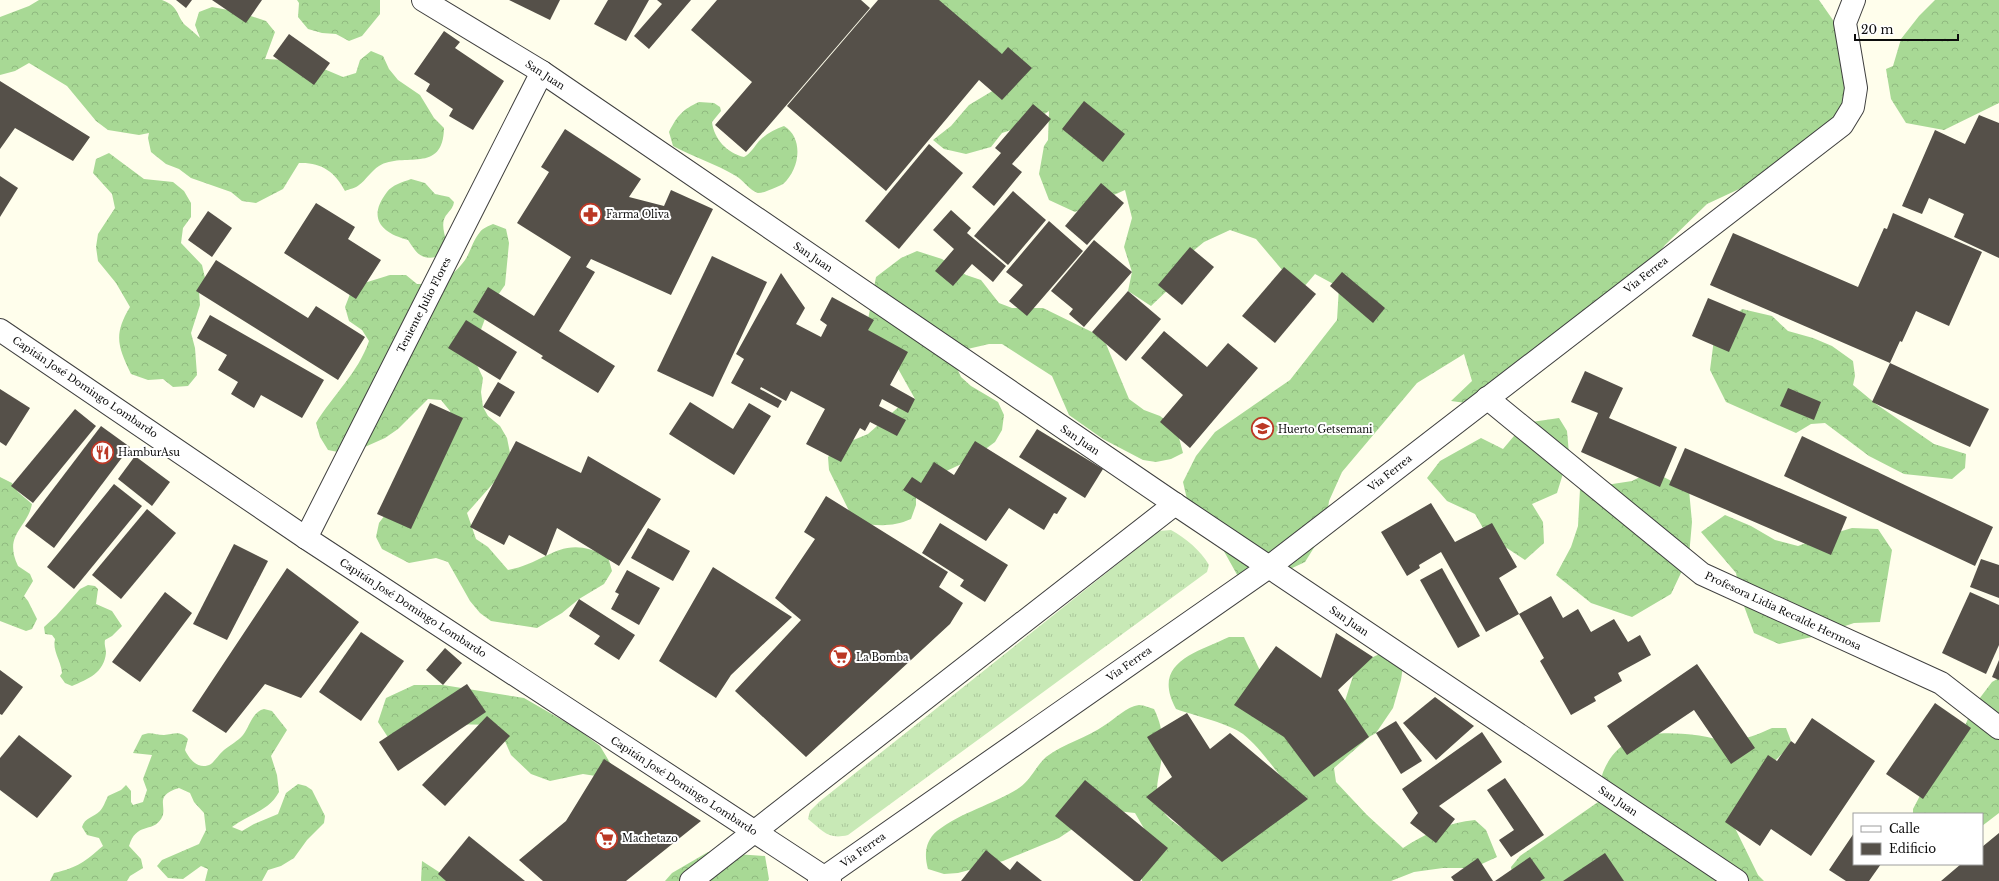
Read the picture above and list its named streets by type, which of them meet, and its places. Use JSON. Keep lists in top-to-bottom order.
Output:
{
  "streets": {
    "street": [
      "San Juan",
      "Via Ferrea",
      "Teniente Julio Flores",
      "Capitán José Domingo Lombardo",
      "Profesora Lidia Recalde Hermosa"
    ]
  },
  "crossings": [
    ["San Juan", "Via Ferrea"],
    ["San Juan", "Teniente Julio Flores"],
    ["Via Ferrea", "Capitán José Domingo Lombardo"],
    ["Via Ferrea", "Profesora Lidia Recalde Hermosa"],
    ["Teniente Julio Flores", "Capitán José Domingo Lombardo"]
  ],
  "places": {
    "pharmacy": ["Farma Oliva"],
    "school or university": ["Huerto Getsemani"],
    "restaurant": ["HamburAsu"],
    "supermarket": ["La Bomba", "Machetazo"]
  },
  "legend": ["Calle", "Edificio"],
  "scale_bar": "20 m"
}
